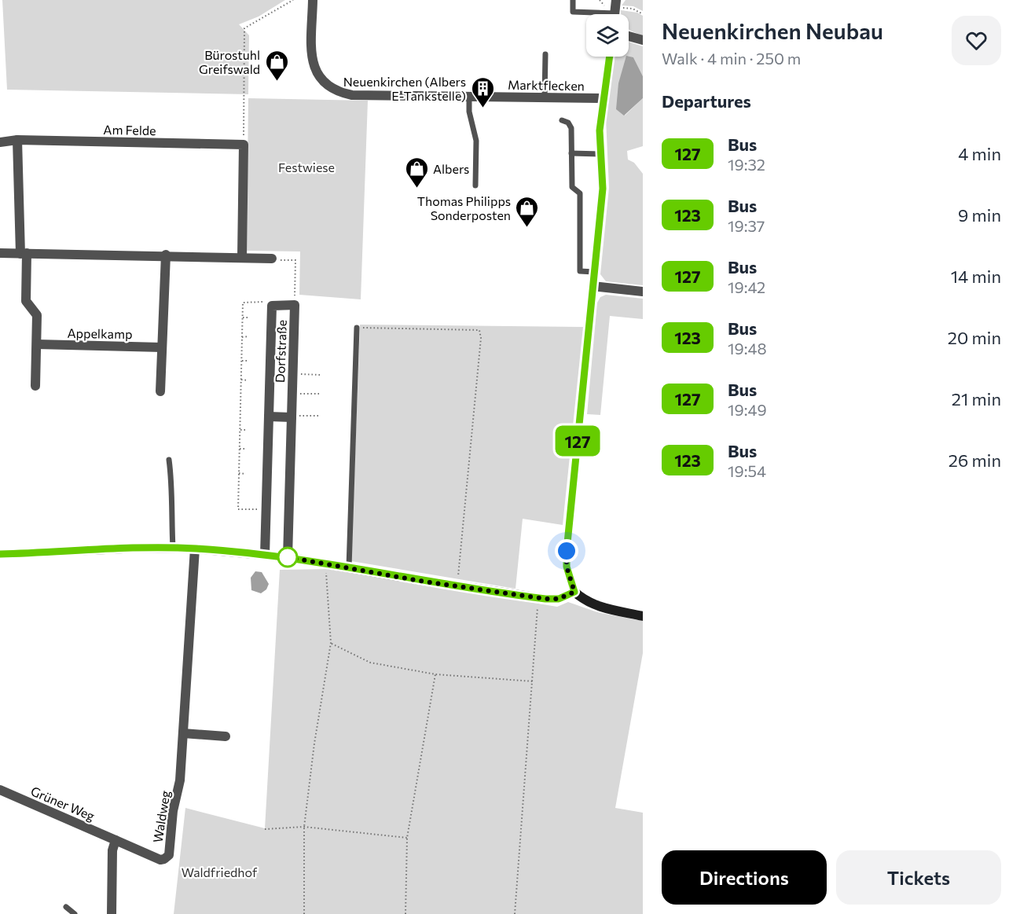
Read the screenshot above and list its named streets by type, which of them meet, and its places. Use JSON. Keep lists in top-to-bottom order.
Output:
{
  "streets": {
    "street": [
      "Marktflecken",
      "Am Felde",
      "Appelkamp",
      "Dorfstraße",
      "Grüner Weg",
      "Waldweg"
    ]
  },
  "crossings": [
    ["Grüner Weg", "Waldweg"]
  ],
  "parks": ["Festwiese", "Waldfriedhof"],
  "places": {
    "shop": ["Bürostuhl Greifswald", "Albers", "Thomas Philipps Sonderposten"],
    "building": ["Neuenkirchen (Albers E-Tankstelle)"]
  },
  "lines": ["bus line 127"],
  "page": {
    "on_map": "127",
    "heading": [
      ["Neuenkirchen Neubau", "Walk · 4 min · 250 m"],
      "Departures"
    ],
    "list": [
      {
        "mark": "127",
        "name": "Bus",
        "note": "19:32",
        "value": "4 min"
      },
      {
        "mark": "123",
        "name": "Bus",
        "note": "19:37",
        "value": "9 min"
      },
      {
        "mark": "127",
        "name": "Bus",
        "note": "19:42",
        "value": "14 min"
      },
      {
        "mark": "123",
        "name": "Bus",
        "note": "19:48",
        "value": "20 min"
      },
      {
        "mark": "127",
        "name": "Bus",
        "note": "19:49",
        "value": "21 min"
      },
      {
        "mark": "123",
        "name": "Bus",
        "note": "19:54",
        "value": "26 min"
      }
    ],
    "buttons": ["Directions", "Tickets"]
  }
}
